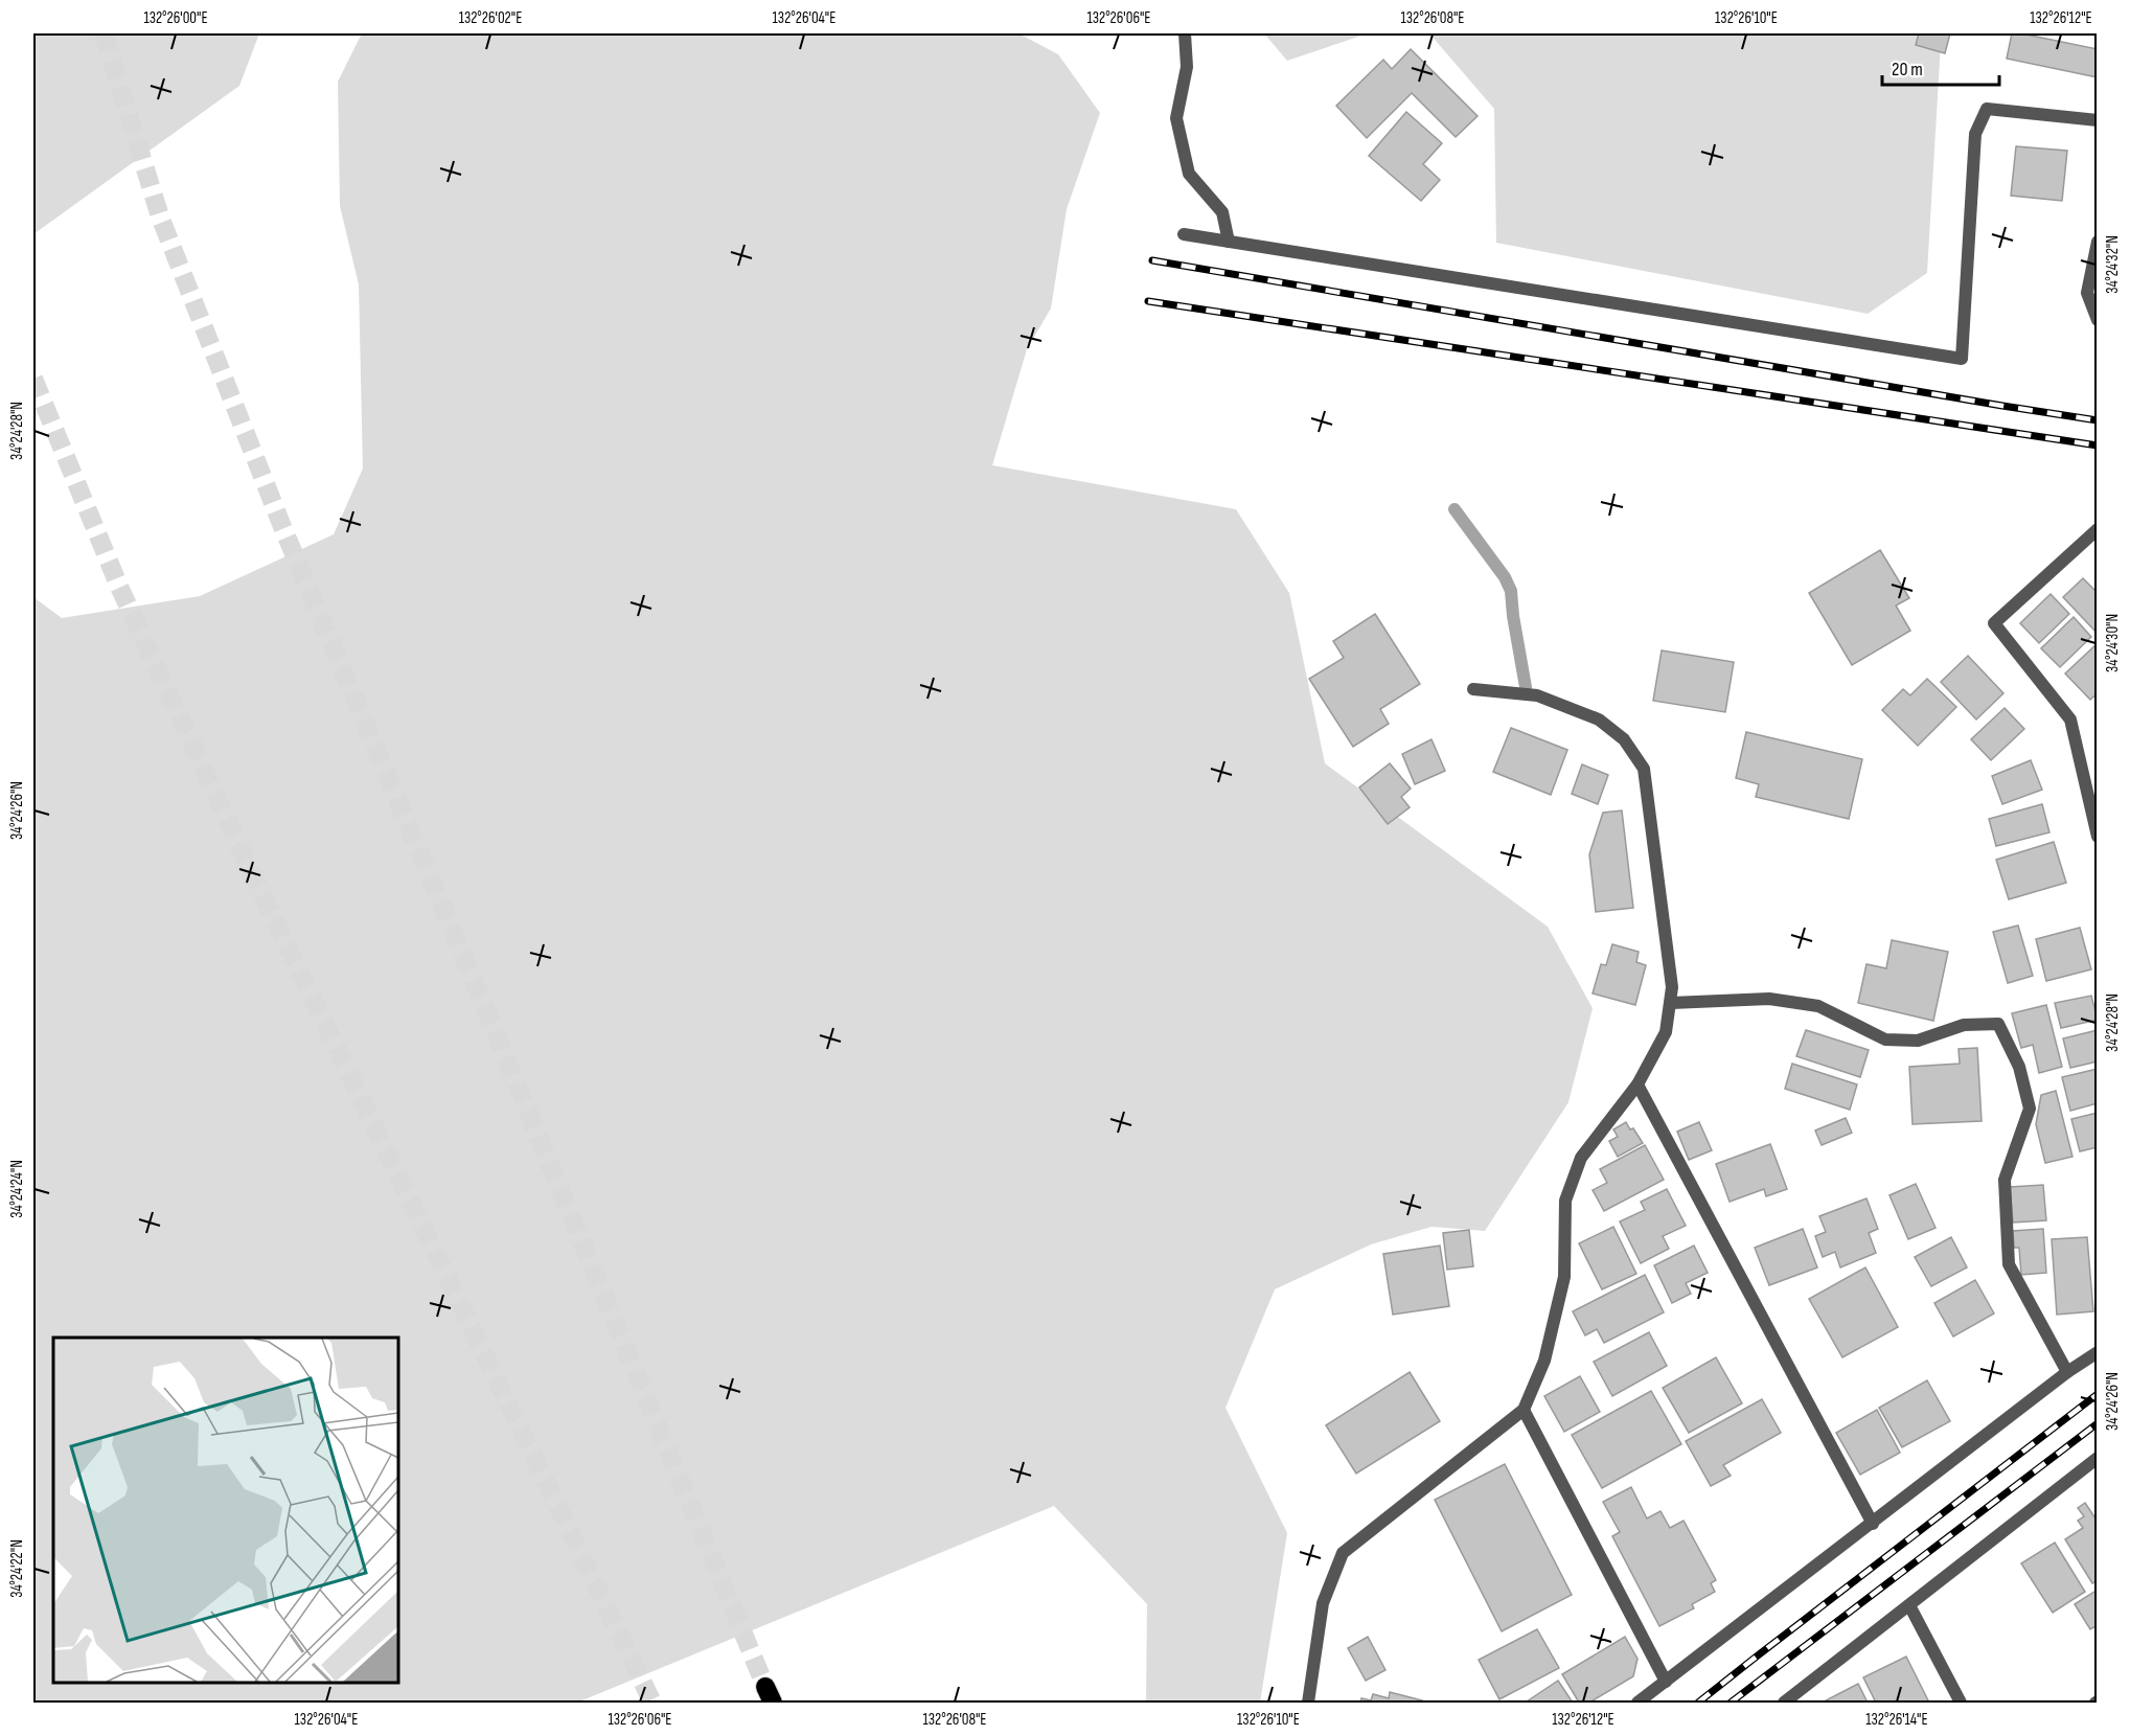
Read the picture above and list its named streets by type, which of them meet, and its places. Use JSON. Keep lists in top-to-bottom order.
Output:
{
  "scale_bar": "20 m",
  "coordinates": [
    "132°26'00\"E",
    "132°26'02\"E",
    "132°26'04\"E",
    "132°26'06\"E",
    "132°26'08\"E",
    "132°26'10\"E",
    "132°26'12\"E",
    "34°24'32\"N",
    "34°24'28\"N",
    "34°24'30\"N",
    "34°24'26\"N",
    "34°24'24\"N",
    "34°24'22\"N",
    "132°26'14\"E"
  ]
}
